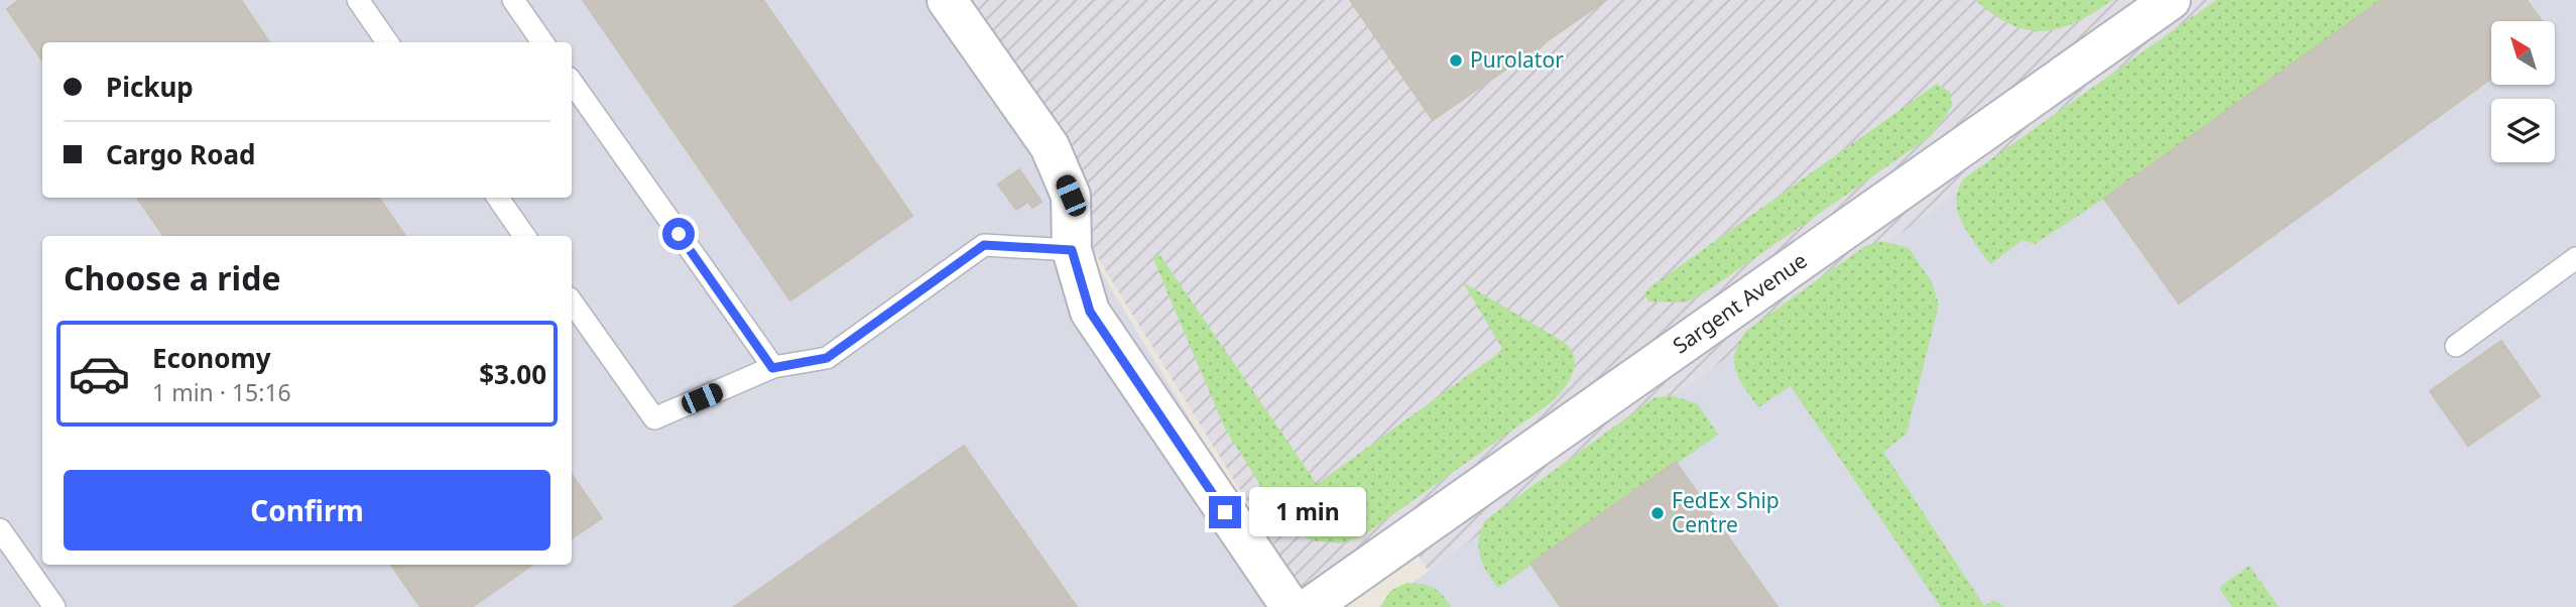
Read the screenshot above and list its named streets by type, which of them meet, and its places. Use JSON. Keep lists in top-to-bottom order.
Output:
{
  "streets": {
    "street": ["Sargent Avenue"]
  },
  "places": ["Purolator", "FedEx Ship Centre"],
  "north": "top left",
  "page": {
    "banner": ["Pickup", "Cargo Road"],
    "heading": "Choose a ride",
    "list": [
      {
        "name": "Economy",
        "note": "1 min · 15:16",
        "value": "$3.00"
      }
    ],
    "buttons": "Confirm",
    "bubble": "1 min"
  }
}
